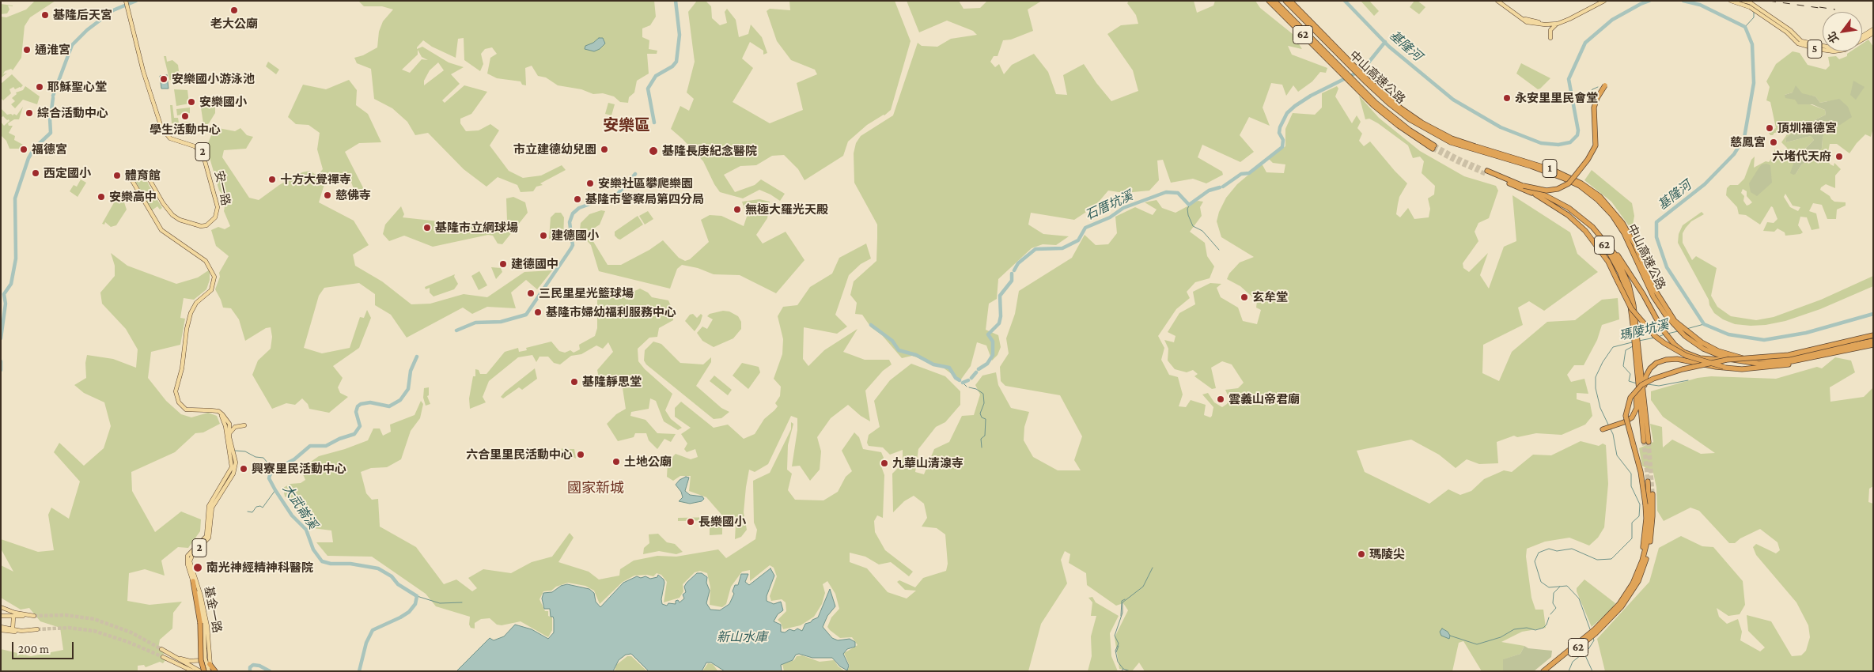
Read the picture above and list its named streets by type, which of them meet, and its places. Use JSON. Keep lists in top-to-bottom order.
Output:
{
  "streets": {
    "highway": ["62", "中山高速公路", "1"],
    "main road": [
      "5",
      "2",
      "安一路",
      "基金一路"
    ]
  },
  "crossings": [
    ["安一路", "基金一路"]
  ],
  "districts": ["安樂區", "國家新城"],
  "water": [
    "基隆河",
    "石厝坑溪",
    "瑪陵坑溪",
    "大武崙溪",
    "新山水庫"
  ],
  "places": [
    "老大公廟",
    "基隆后天宮",
    "通淮宮",
    "安樂國小游泳池",
    "耶穌聖心堂",
    "永安里里民會堂",
    "安樂國小",
    "綜合活動中心",
    "學生活動中心",
    "頂圳福德宮",
    "慈鳳宮",
    "福德宮",
    "市立建德幼兒園",
    "基隆長庚紀念醫院",
    "六堵代天府",
    "西定國小",
    "體育館",
    "十方大覺禪寺",
    "安樂社區攀爬樂園",
    "慈佛寺",
    "安樂高中",
    "基隆市警察局第四分局",
    "無極大羅光天殿",
    "基隆市立網球場",
    "建德國小",
    "建德國中",
    "三民里星光籃球場",
    "玄牟堂",
    "基隆市婦幼福利服務中心",
    "基隆靜思堂",
    "雲義山帝君廟",
    "六合里里民活動中心",
    "土地公廟",
    "九華山清湶寺",
    "興寮里民活動中心",
    "長樂國小",
    "瑪陵尖",
    "南光神經精神科醫院"
  ],
  "scale_bar": "200 m",
  "north": "bottom left"
}
